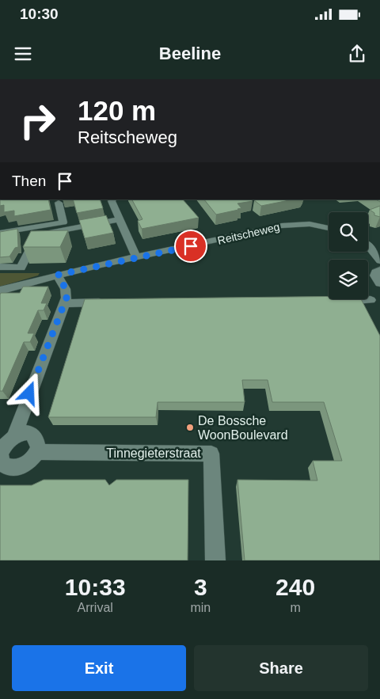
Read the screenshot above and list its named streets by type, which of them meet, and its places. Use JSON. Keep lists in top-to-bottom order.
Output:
{
  "streets": {
    "street": ["Reitscheweg", "Tinnegieterstraat"]
  },
  "places": ["De Bossche WoonBoulevard"],
  "page": {
    "status": "10:30",
    "header": "Beeline",
    "turn": ["120 m", "Reitscheweg"],
    "then": "Then",
    "eta": [
      "10:33",
      "Arrival",
      "3",
      "min",
      "240",
      "m"
    ],
    "buttons": ["Exit", "Share"]
  }
}
